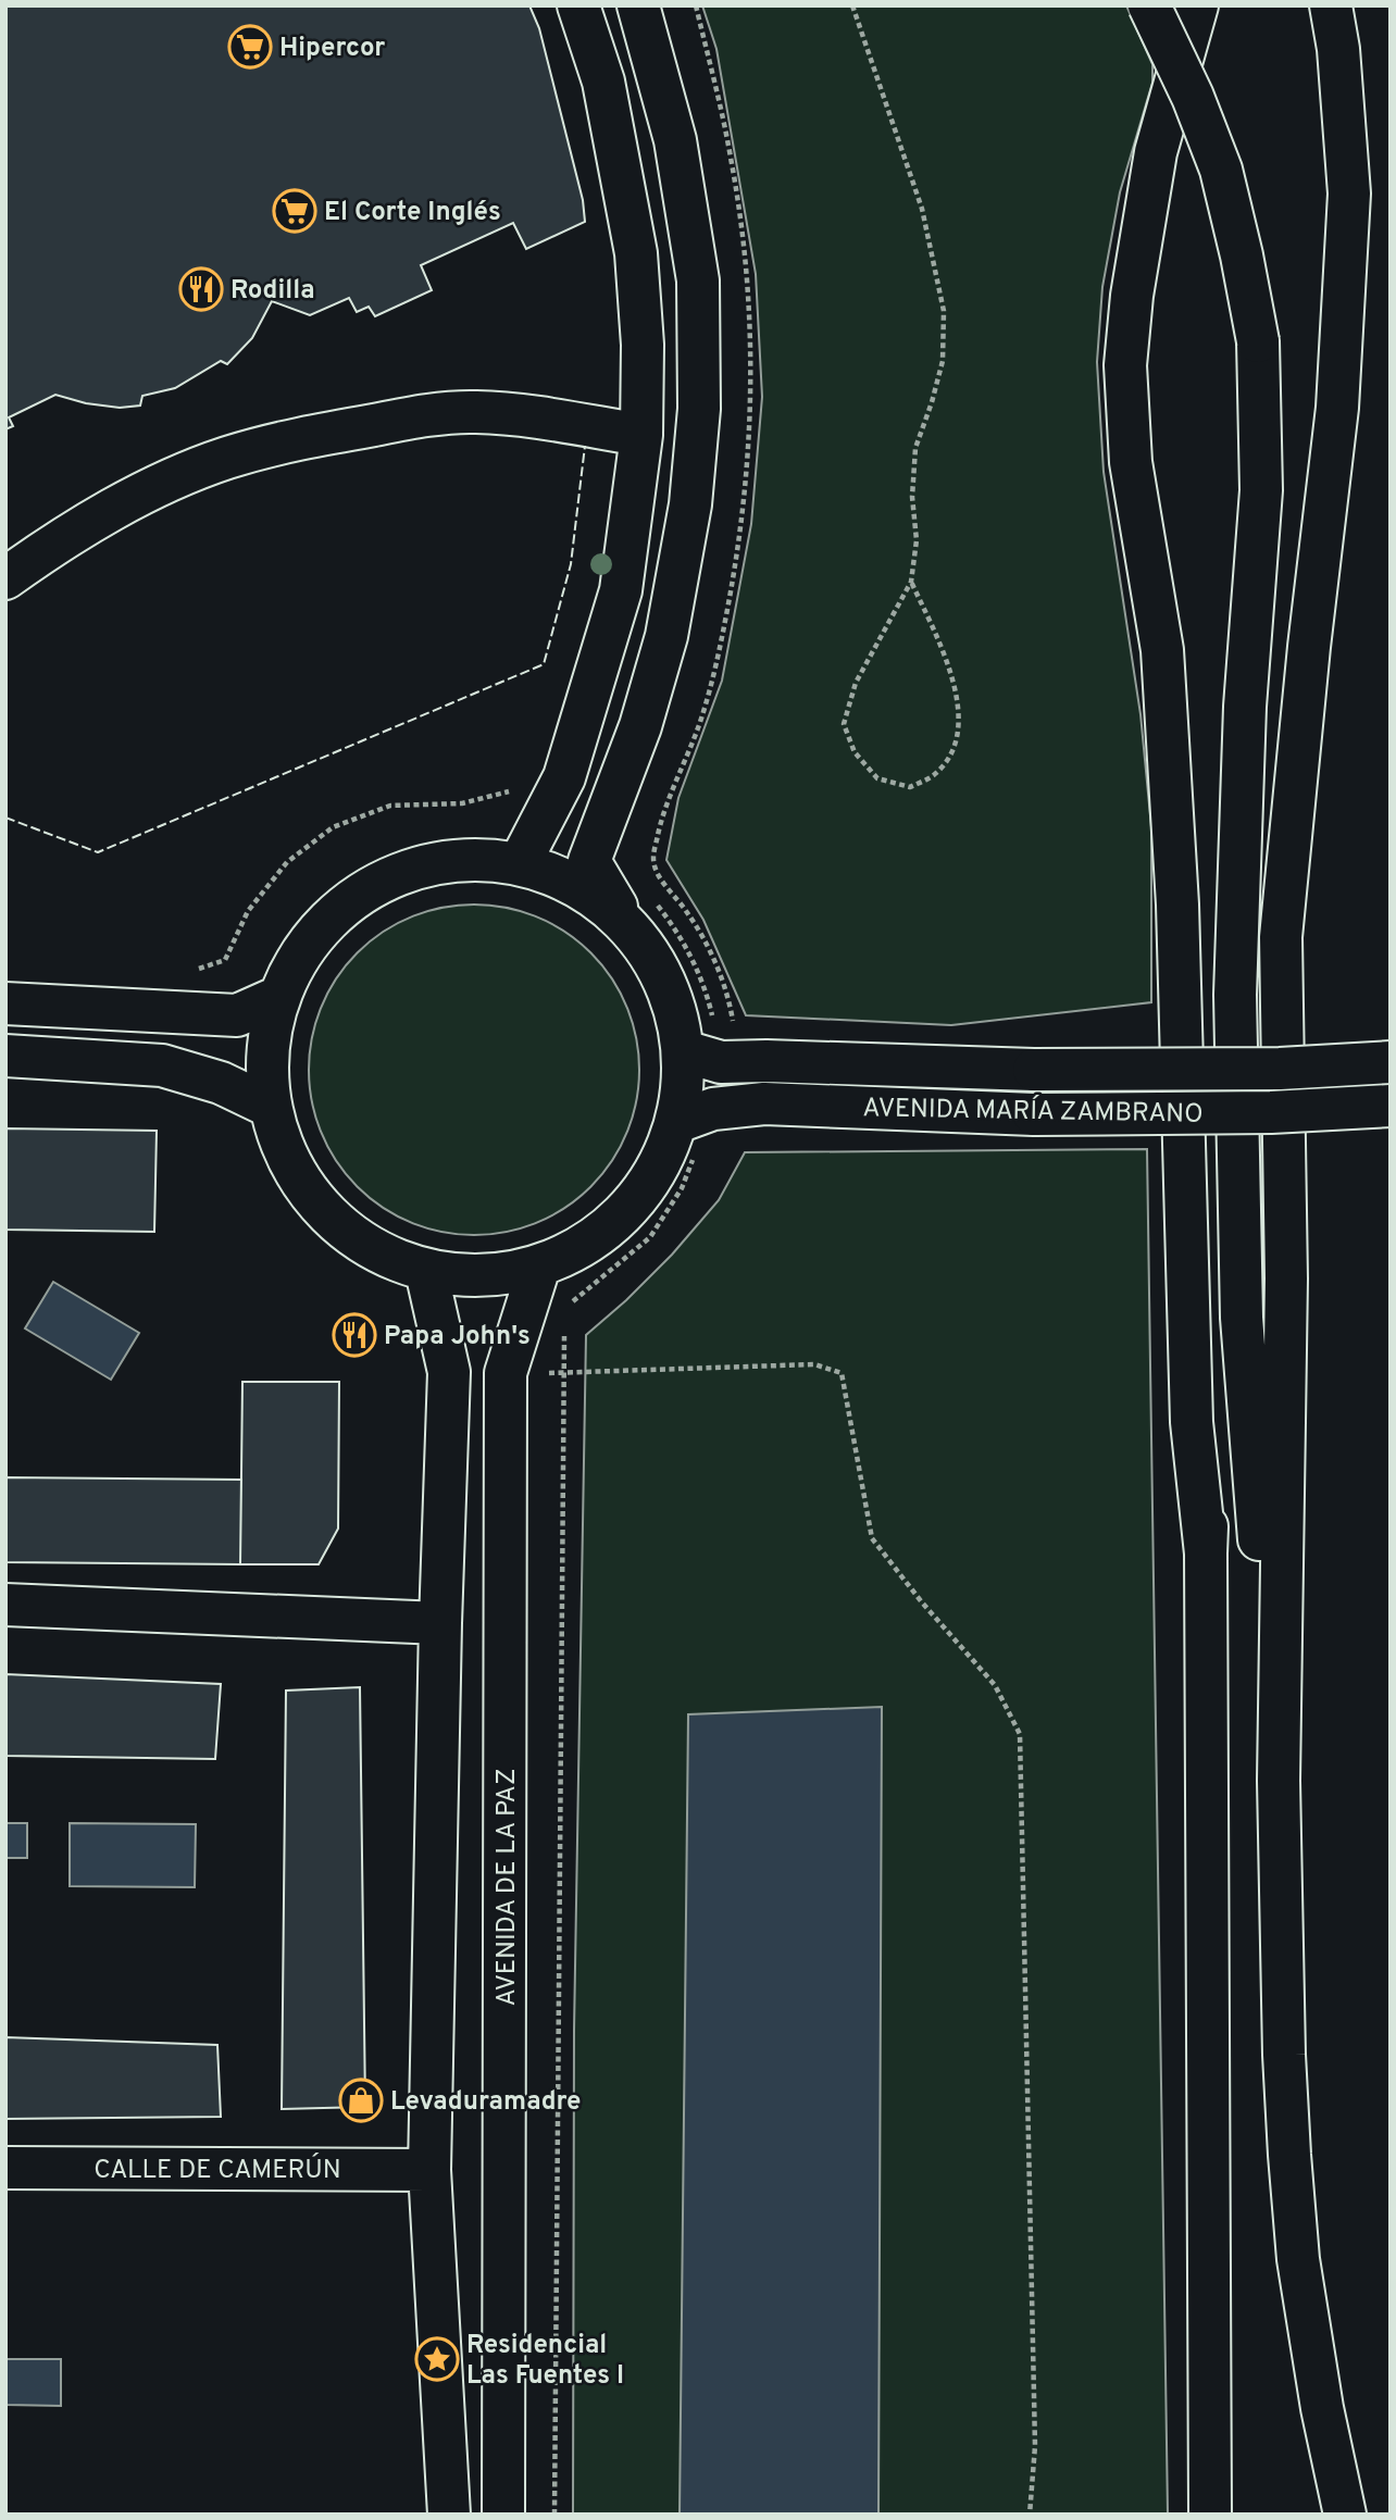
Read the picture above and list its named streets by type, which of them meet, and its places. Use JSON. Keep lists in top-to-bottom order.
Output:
{
  "streets": {
    "main road": ["AVENIDA MARÍA ZAMBRANO", "AVENIDA DE LA PAZ", "CALLE DE CAMERÚN"]
  },
  "places": {
    "supermarket": ["Hipercor", "El Corte Inglés"],
    "restaurant": ["Rodilla", "Papa John's"],
    "shop": ["Levaduramadre"],
    "place": ["Residencial Las Fuentes I"]
  }
}
